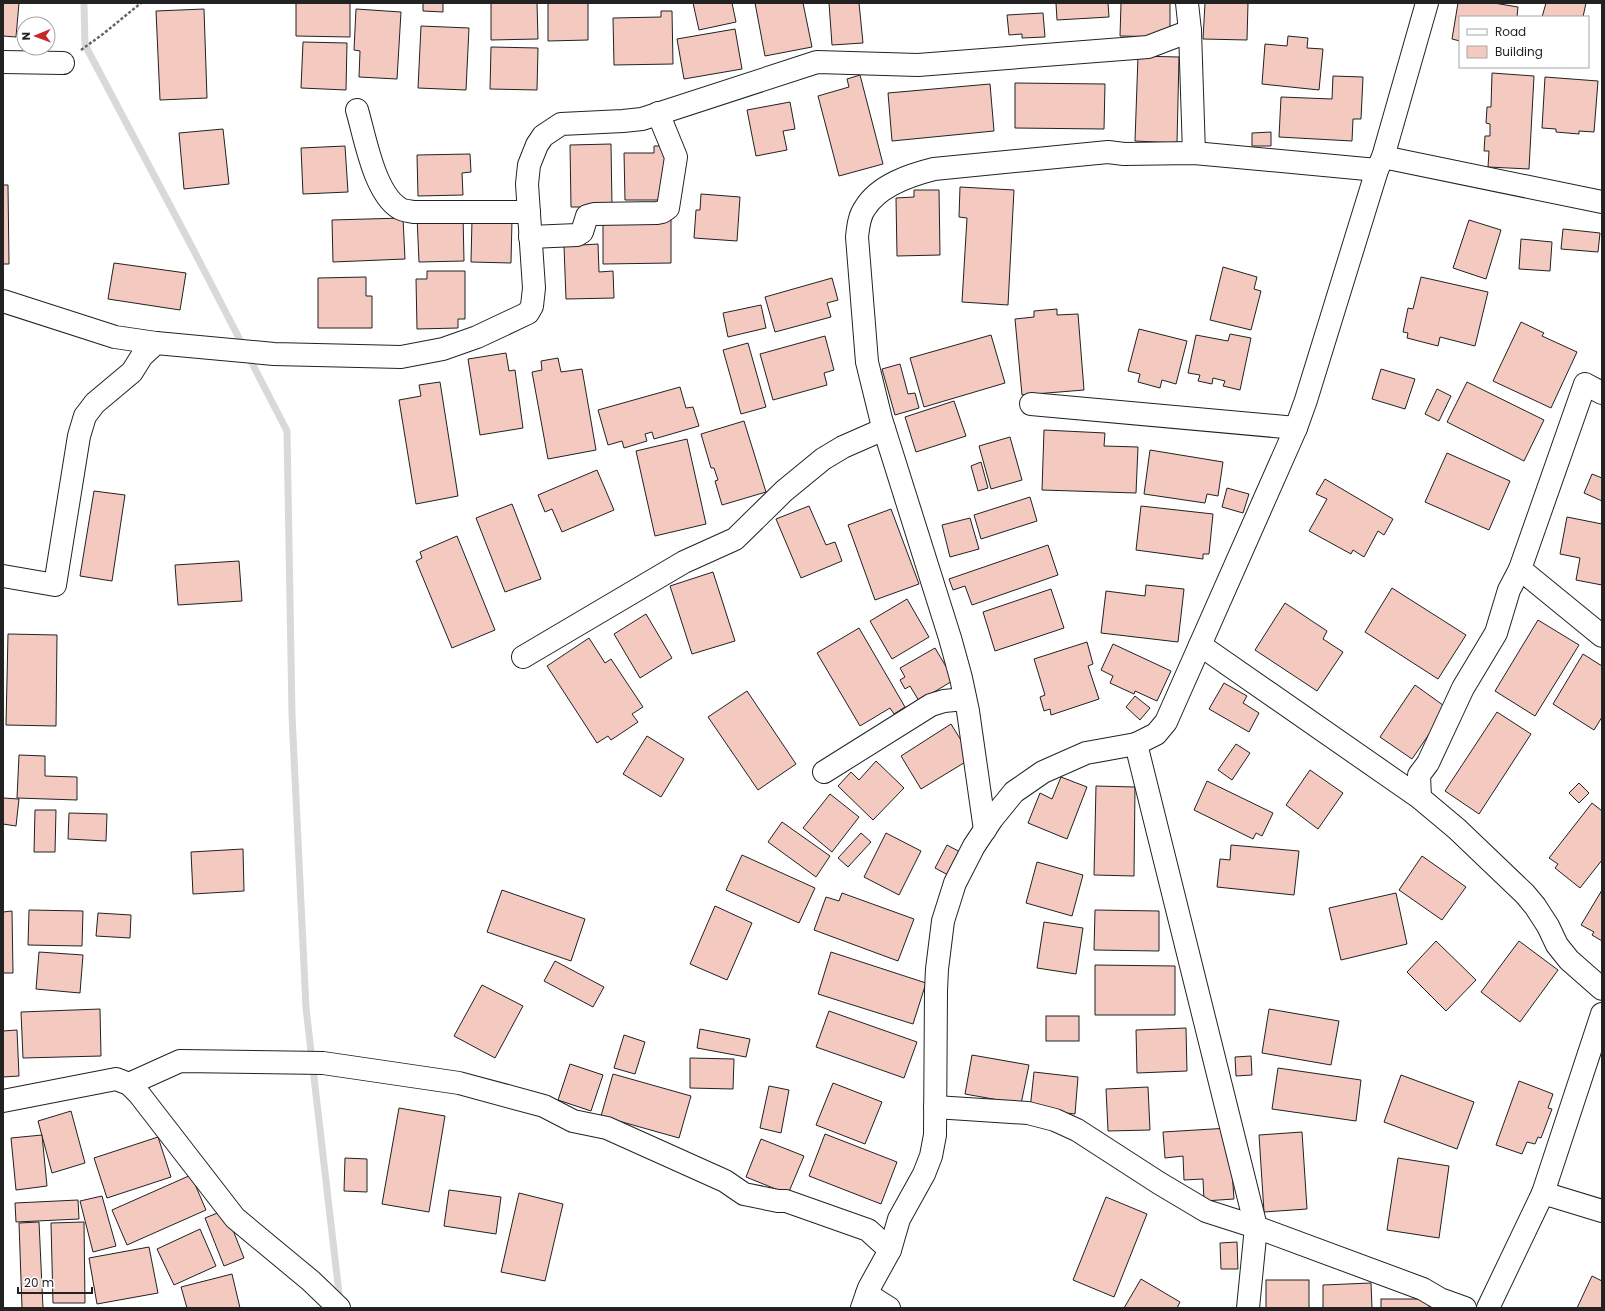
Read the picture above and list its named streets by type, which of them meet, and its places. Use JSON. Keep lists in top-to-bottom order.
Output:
{
  "legend": ["Road", "Building"],
  "scale_bar": "20 m",
  "north": "left"
}
